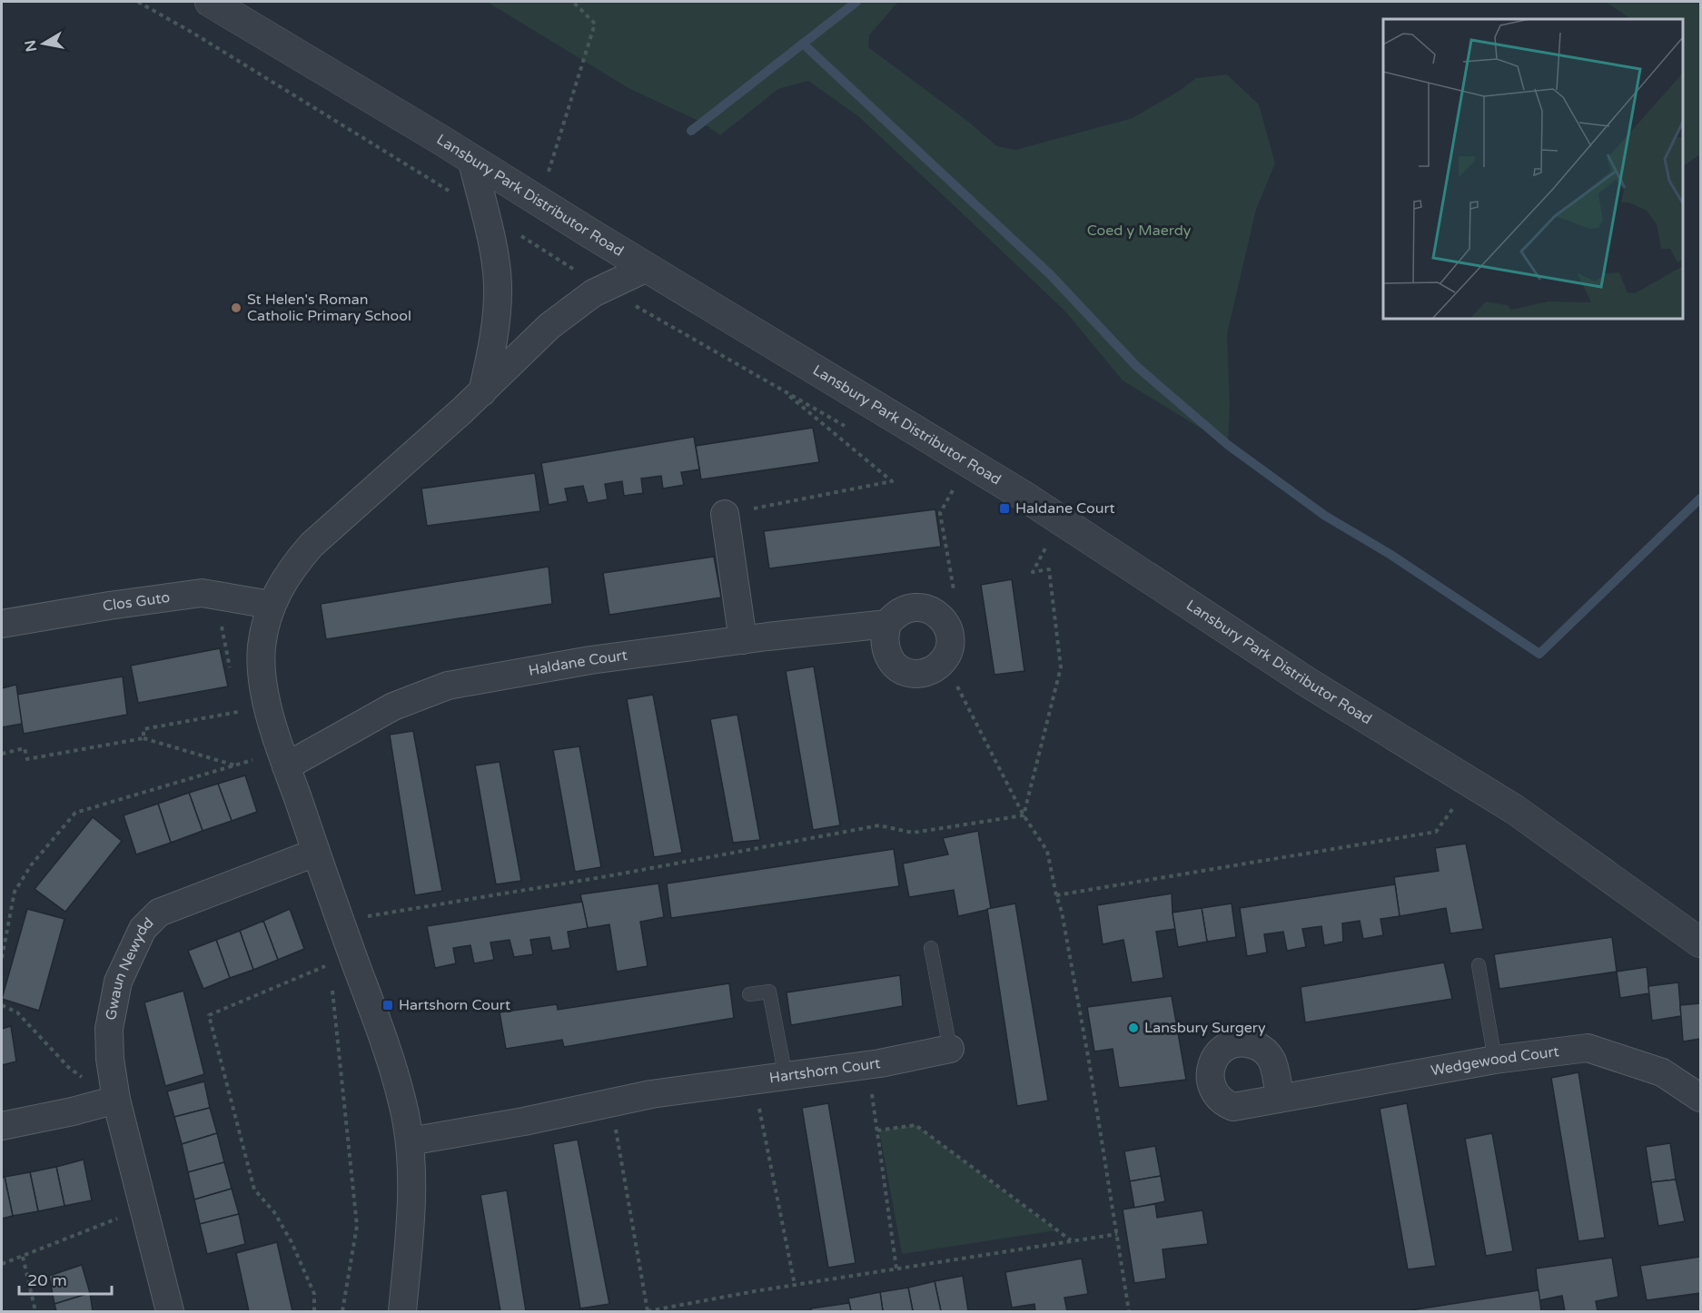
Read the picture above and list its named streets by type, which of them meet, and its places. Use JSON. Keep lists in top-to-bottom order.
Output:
{
  "streets": {
    "street": [
      "Lansbury Park Distributor Road",
      "Clos Guto",
      "Haldane Court",
      "Gwaun Newydd",
      "Wedgewood Court",
      "Hartshorn Court"
    ]
  },
  "parks": ["Coed y Maerdy"],
  "places": {
    "other": ["St Helen's Roman Catholic Primary School", "Lansbury Surgery"],
    "transit": ["Haldane Court", "Hartshorn Court"]
  },
  "scale_bar": "20 m",
  "north": "left"
}
